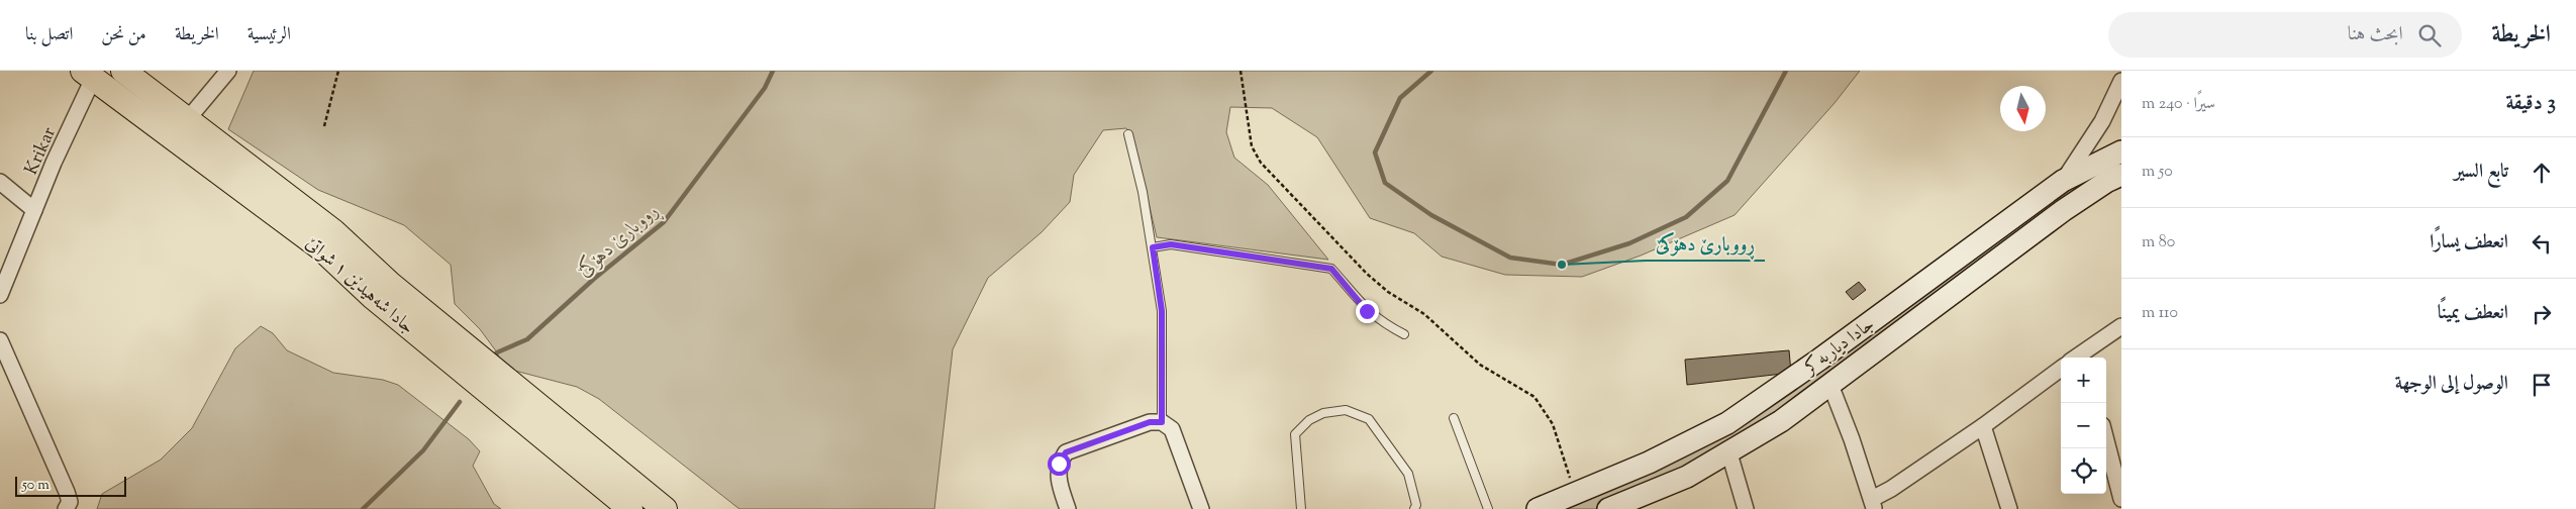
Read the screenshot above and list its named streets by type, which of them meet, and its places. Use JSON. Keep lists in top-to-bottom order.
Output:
{
  "streets": {
    "main road": ["جادا شەهیدێن ١ شواتێ", "جادا دیاربه‌كر"],
    "street": ["Krikar"]
  },
  "crossings": [
    ["Krikar", "جادا شەهیدێن ١ شواتێ"]
  ],
  "water": ["ڕووبارێ دهۆكێ"],
  "places": ["ڕووبارێ دهۆكێ"],
  "scale_bar": "50 m",
  "north": "bottom",
  "page": {
    "header": "الخريطة",
    "search": "ابحث هنا",
    "nav": [
      "الرئيسية",
      "الخريطة",
      "من نحن",
      "اتصل بنا"
    ],
    "heading": ["3 دقيقة", "سيرًا · 240 m"],
    "list": [
      ["تابع السير", "50 m"],
      ["انعطف يسارًا", "80 m"],
      ["انعطف يمينًا", "110 m"],
      "الوصول إلى الوجهة"
    ],
    "map_buttons": ["+", "−"],
    "scale": "50 m"
  }
}
